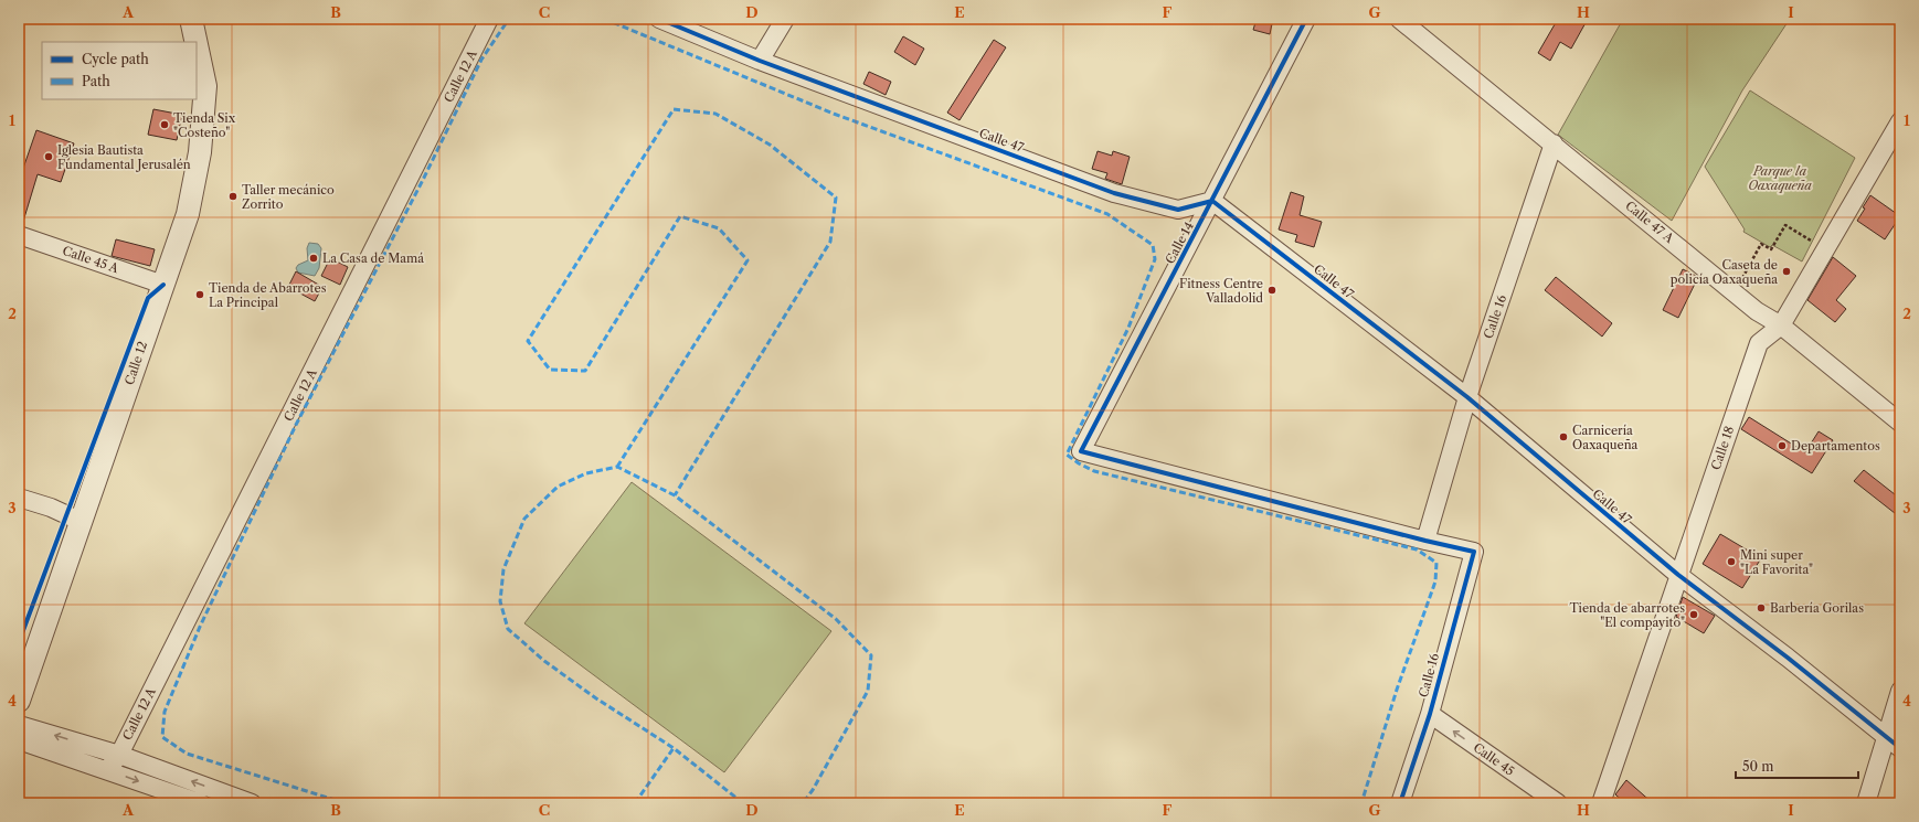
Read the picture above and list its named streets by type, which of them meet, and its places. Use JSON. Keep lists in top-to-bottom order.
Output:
{
  "streets": {
    "street": [
      "Calle 12 A",
      "Calle 47",
      "Calle 47 A",
      "Calle 14",
      "Calle 45 A",
      "Calle 16",
      "Calle 12",
      "Calle 18",
      "Calle 45"
    ]
  },
  "crossings": [
    ["Calle 47", "Calle 14"],
    ["Calle 47", "Calle 16"],
    ["Calle 47", "Calle 18"],
    ["Calle 47 A", "Calle 16"],
    ["Calle 47 A", "Calle 18"],
    ["Calle 14", "Calle 16"],
    ["Calle 45 A", "Calle 12"],
    ["Calle 16", "Calle 45"]
  ],
  "one_way": ["Calle 45"],
  "parks": ["Parque la Oaxaqueña"],
  "places": [
    "Tienda Six \"Costeño\"",
    "Iglesia Bautista Fundamental Jerusalén",
    "Taller mecánico Zorrito",
    "La Casa de Mamá",
    "Caseta de policía Oaxaqueña",
    "Fitness Centre Valladolid",
    "Tienda de Abarrotes La Principal",
    "Carnicería Oaxaqueña",
    "Departamentos",
    "Mini super \"La Favorita\"",
    "Barbería Gorilas",
    "Tienda de abarrotes \"El compayito\""
  ],
  "legend": ["Cycle path", "Path"],
  "scale_bar": "50 m",
  "grid": {
    "columns": [
      "A",
      "B",
      "C",
      "D",
      "E",
      "F",
      "G",
      "H",
      "I"
    ],
    "rows": [
      "1",
      "2",
      "3",
      "4"
    ]
  }
}
